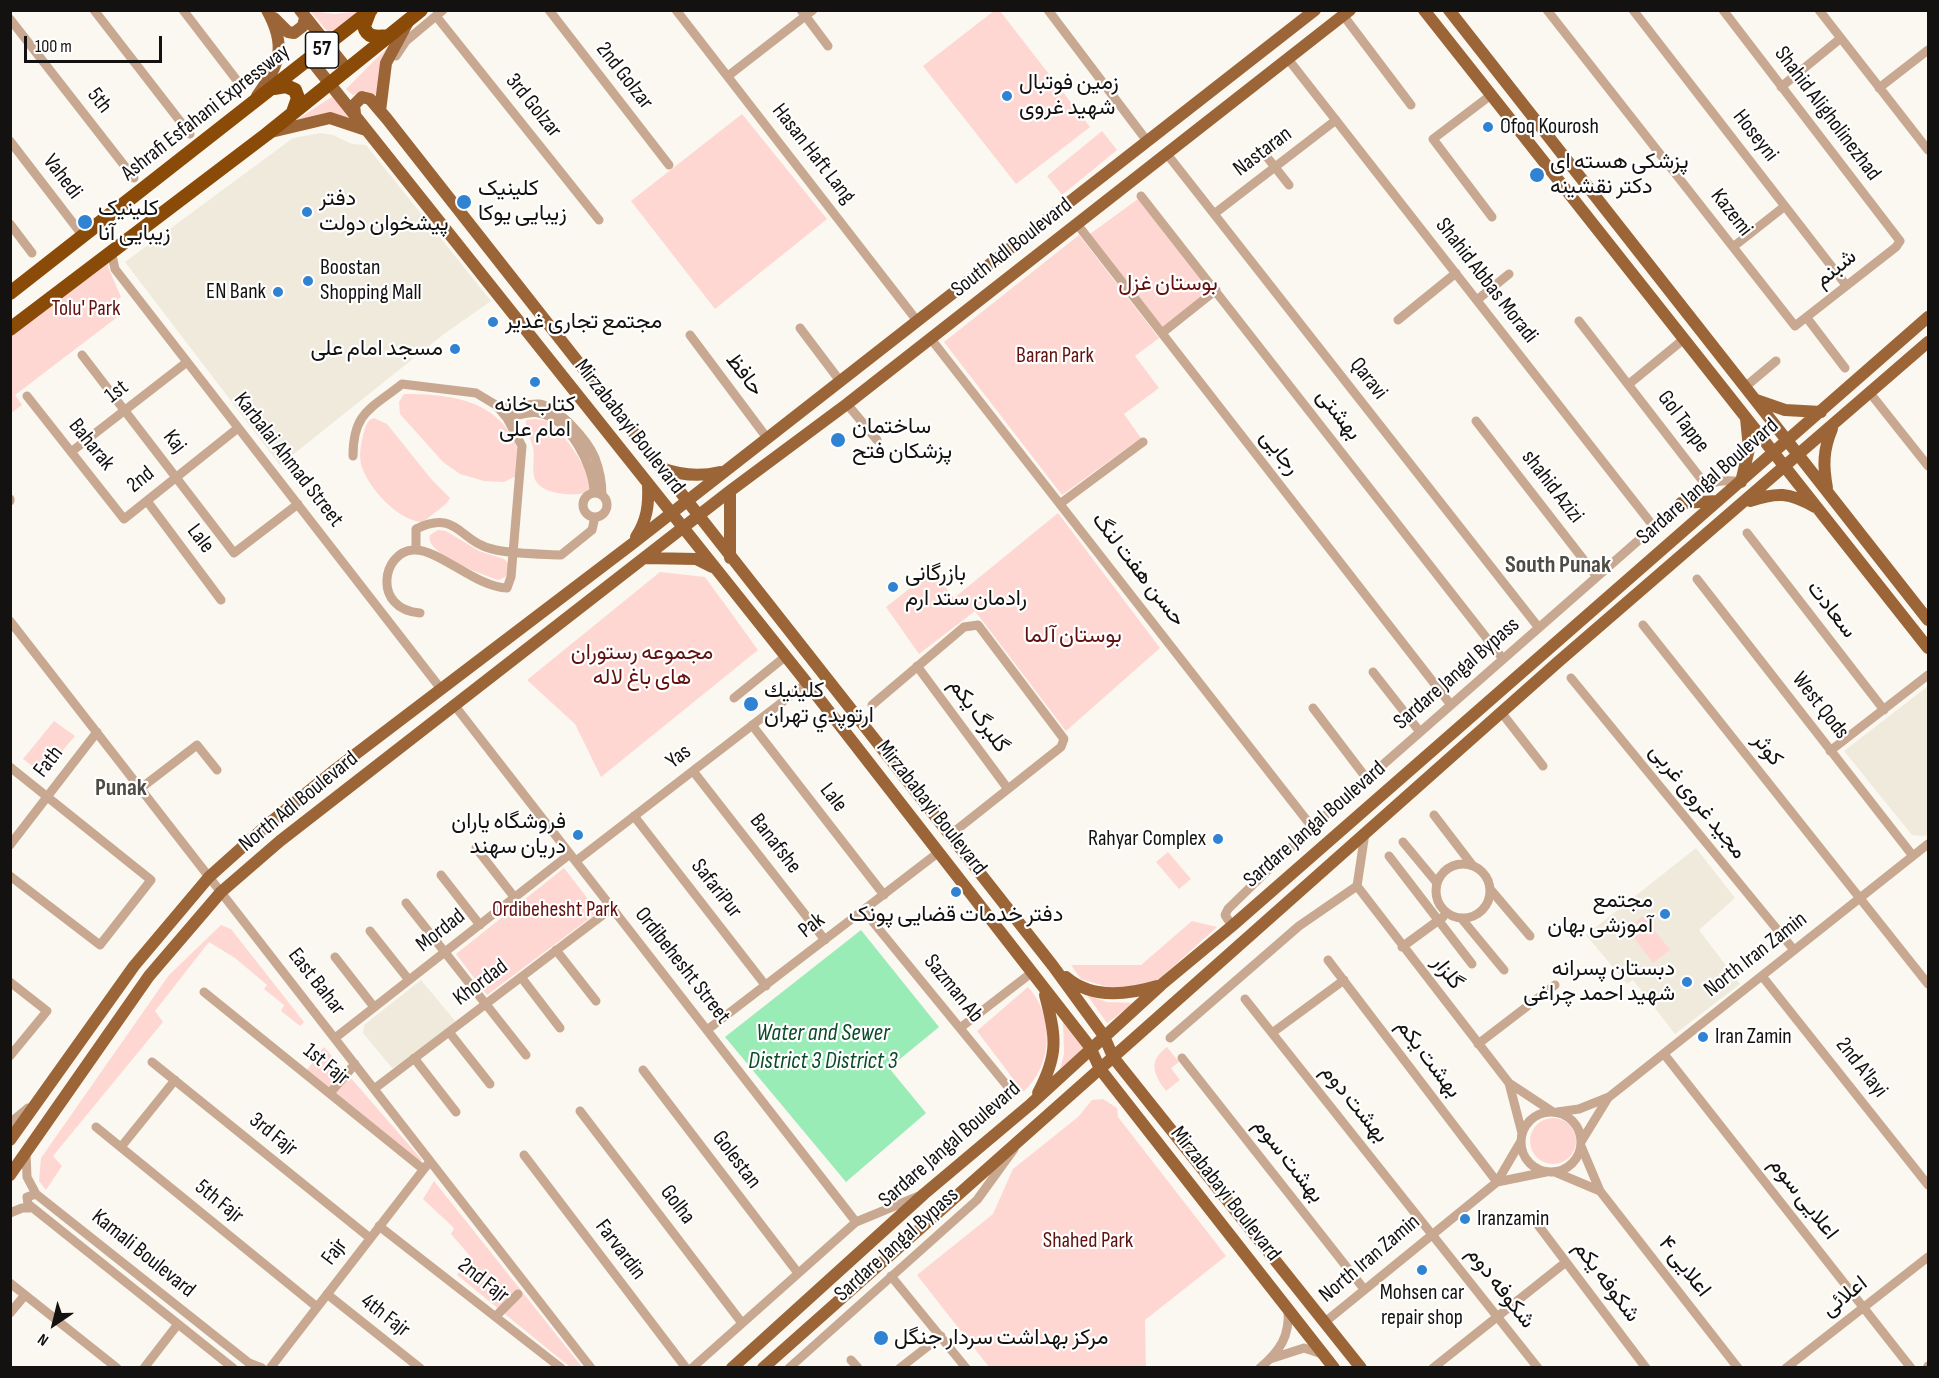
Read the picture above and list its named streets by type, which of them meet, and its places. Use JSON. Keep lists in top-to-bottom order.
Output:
{
  "streets": {
    "highway": ["57", "Ashrafi Esfahani Expressway"],
    "main road": [
      "South Adl Boulevard",
      "Mirzababayi Boulevard",
      "Sardare Jangal Boulevard",
      "North Adl Boulevard"
    ],
    "street": [
      "2nd Golzar",
      "5th",
      "3rd Golzar",
      "Shahid Aligholinezhad",
      "Hoseyni",
      "Nastaran",
      "Hasan Haft Lang",
      "Vahedi",
      "Kazemi",
      "شبنم",
      "Shahid Abbas Moradi",
      "حافظ",
      "Qaravi",
      "1st",
      "بهشتی",
      "Gol Tappe",
      "Kaj",
      "Baharak",
      "رجایی",
      "Karbalai Ahmad Street",
      "2nd",
      "shahid Azizi",
      "Lale",
      "حسن هفت لنگ",
      "سعادت",
      "Sardare Jangal Bypass",
      "West Qods",
      "گلبرگ یکم",
      "کوثر",
      "Yas",
      "Fath",
      "مجید غروی غربی",
      "Banafshe",
      "SafariPur",
      "Pak",
      "Mordad",
      "North Iran Zamin",
      "Ordibehesht Street",
      "گلزار",
      "East Bahar",
      "Khordad",
      "Sazman Ab",
      "بهشت یکم",
      "1st Fajr",
      "2nd A'layi",
      "بهشت دوم",
      "3rd Fajr",
      "Golestan",
      "بهشت سوم",
      "اعلایی سوم",
      "5th Fajr",
      "Golha",
      "Farvardin",
      "Fajr",
      "Kamali Boulevard",
      "اعلایی ۴",
      "2nd Fajr",
      "شکوفه یکم",
      "شکوفه دوم",
      "اعلائی",
      "4th Fajr"
    ]
  },
  "crossings": [
    ["57", "Mirzababayi Boulevard"],
    ["57", "Karbalai Ahmad Street"],
    ["Ashrafi Esfahani Expressway", "Vahedi"],
    ["Ashrafi Esfahani Expressway", "Mirzababayi Boulevard"],
    ["Shahid Aligholinezhad", "شبنم"],
    ["Hoseyni", "شبنم"],
    ["Nastaran", "Shahid Abbas Moradi"],
    ["Nastaran", "Qaravi"],
    ["Hasan Haft Lang", "South Adl Boulevard"],
    ["Kazemi", "شبنم"],
    ["South Adl Boulevard", "Shahid Abbas Moradi"],
    ["South Adl Boulevard", "حافظ"],
    ["South Adl Boulevard", "Qaravi"],
    ["South Adl Boulevard", "Mirzababayi Boulevard"],
    ["South Adl Boulevard", "رجایی"],
    ["South Adl Boulevard", "حسن هفت لنگ"],
    ["South Adl Boulevard", "North Adl Boulevard"],
    ["Shahid Abbas Moradi", "Sardare Jangal Bypass"],
    ["Qaravi", "Sardare Jangal Bypass"],
    ["1st", "Kaj"],
    ["1st", "Baharak"],
    ["1st", "Karbalai Ahmad Street"],
    ["بهشتی", "Sardare Jangal Bypass"],
    ["Gol Tappe", "Sardare Jangal Bypass"],
    ["Mirzababayi Boulevard", "Sardare Jangal Boulevard"],
    ["Mirzababayi Boulevard", "Yas"],
    ["Mirzababayi Boulevard", "North Adl Boulevard"],
    ["Mirzababayi Boulevard", "Pak"],
    ["Mirzababayi Boulevard", "North Iran Zamin"],
    ["Kaj", "Karbalai Ahmad Street"],
    ["Kaj", "2nd"],
    ["Baharak", "2nd"],
    ["رجایی", "Sardare Jangal Bypass"],
    ["Karbalai Ahmad Street", "2nd"],
    ["Karbalai Ahmad Street", "North Adl Boulevard"],
    ["2nd", "Lale"],
    ["Sardare Jangal Boulevard", "Sardare Jangal Bypass"],
    ["shahid Azizi", "Sardare Jangal Bypass"],
    ["Lale", "Yas"],
    ["Lale", "Pak"],
    ["حسن هفت لنگ", "Sardare Jangal Bypass"],
    ["Sardare Jangal Bypass", "Ordibehesht Street"],
    ["Sardare Jangal Bypass", "Golestan"],
    ["Sardare Jangal Bypass", "Golha"],
    ["West Qods", "North Iran Zamin"],
    ["کوثر", "North Iran Zamin"],
    ["Yas", "Banafshe"],
    ["Yas", "SafariPur"],
    ["Yas", "Mordad"],
    ["Yas", "Ordibehesht Street"],
    ["Fath", "East Bahar"],
    ["North Adl Boulevard", "Ordibehesht Street"],
    ["North Adl Boulevard", "East Bahar"],
    ["مجید غروی غربی", "North Iran Zamin"],
    ["Banafshe", "Pak"],
    ["SafariPur", "Pak"],
    ["Pak", "Ordibehesht Street"],
    ["Pak", "Sazman Ab"],
    ["Mordad", "Ordibehesht Street"],
    ["Mordad", "East Bahar"],
    ["North Iran Zamin", "بهشت یکم"],
    ["North Iran Zamin", "2nd A'layi"],
    ["North Iran Zamin", "بهشت دوم"],
    ["North Iran Zamin", "بهشت سوم"],
    ["North Iran Zamin", "اعلایی سوم"],
    ["North Iran Zamin", "اعلایی ۴"],
    ["North Iran Zamin", "شکوفه دوم"],
    ["Ordibehesht Street", "Khordad"],
    ["East Bahar", "Khordad"],
    ["East Bahar", "Fajr"],
    ["1st Fajr", "Fajr"],
    ["بهشت دوم", "شکوفه دوم"],
    ["3rd Fajr", "Fajr"],
    ["اعلایی سوم", "اعلائی"],
    ["5th Fajr", "Fajr"],
    ["Fajr", "2nd Fajr"],
    ["Fajr", "4th Fajr"]
  ],
  "districts": ["South Punak", "Punak"],
  "water": ["Water and Sewer District 3 District 3"],
  "parks": [
    "بوستان غزل",
    "Tolu' Park",
    "Baran Park",
    "بوستان آلما",
    "مجموعه رستوران های باغ لاله",
    "Ordibehesht Park",
    "Shahed Park"
  ],
  "places": [
    "زمین فوتبال شهید غروی",
    "Ofoq Kourosh",
    "پزشکی هسته ای دکتر نقشینه",
    "کلینیک زیبایی یوکا",
    "دفتر پیشخوان دولت",
    "کلینیک زیبایی آنا",
    "Boostan Shopping Mall",
    "EN Bank",
    "مجتمع تجاری غدیر",
    "مسجد امام علی",
    "کتاب‌خانه امام علی",
    "ساختمان پزشکان فتح",
    "بازرگانی رادمان ستد ارم",
    "كلينيك ارتوپدي تهران",
    "فروشگاه یاران دریان سهند",
    "Rahyar Complex",
    "دفتر خدمات قضایی پونک",
    "مجتمع آموزشی بهان",
    "دبستان پسرانه شهید احمد چراغی",
    "Iran Zamin",
    "Iranzamin",
    "Mohsen car repair shop",
    "مرکز بهداشت سردار جنگل"
  ],
  "scale_bar": "100 m",
  "north": "bottom left"
}
